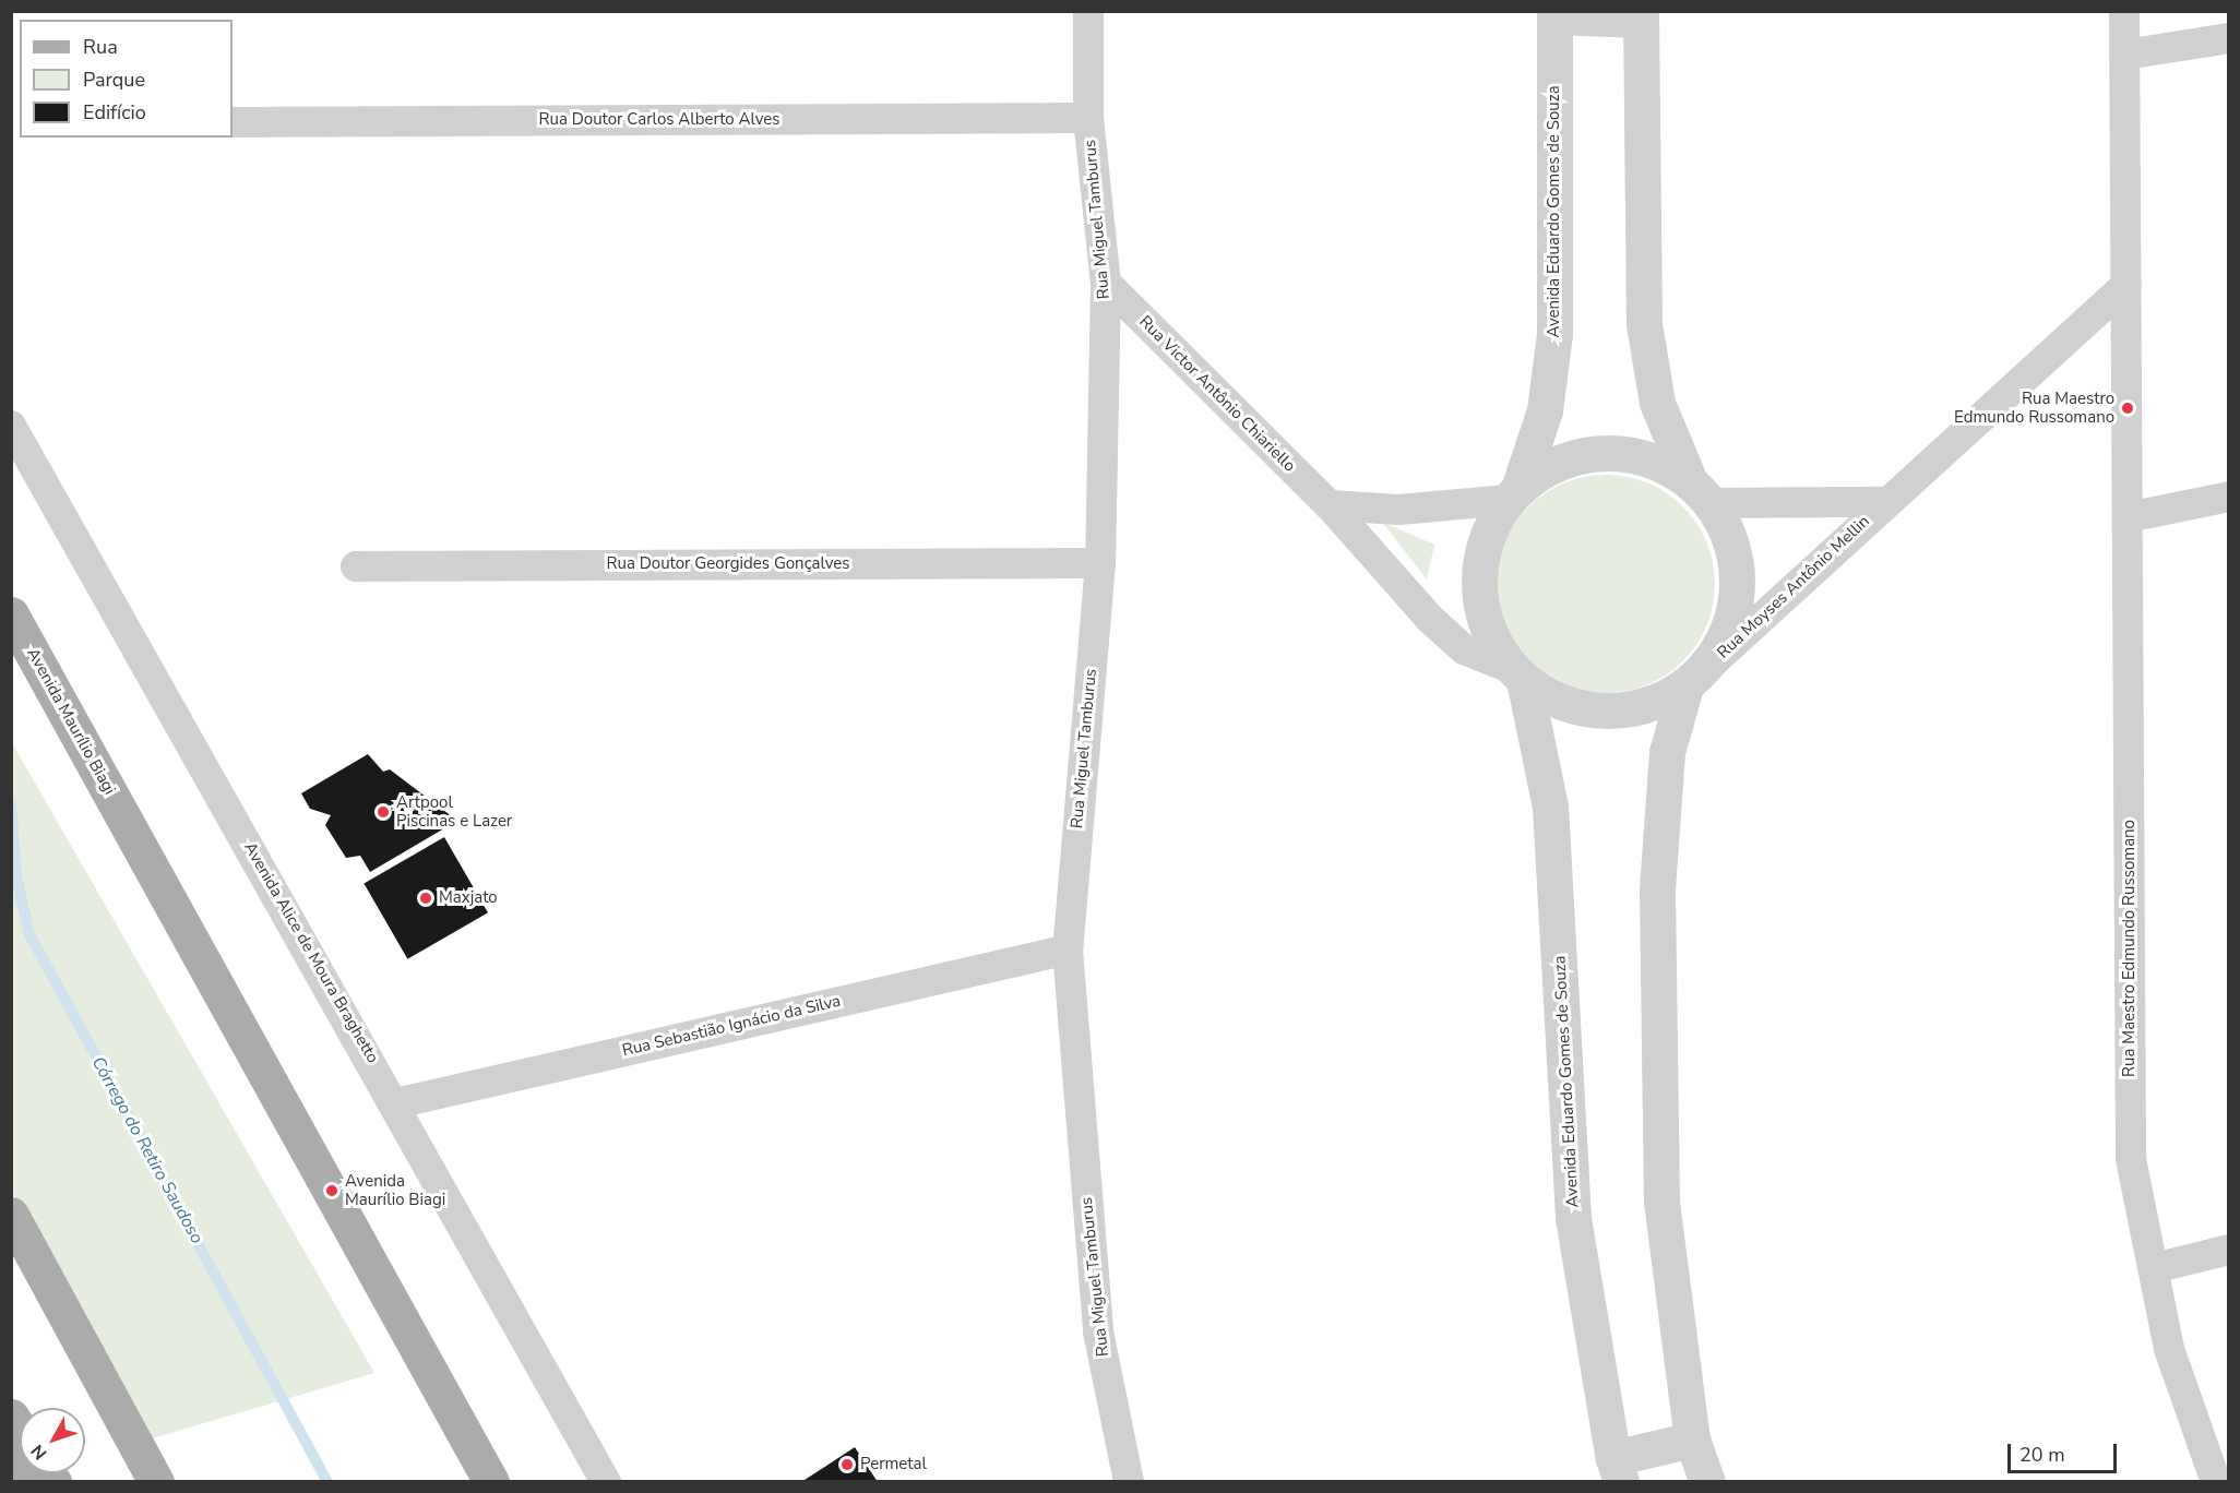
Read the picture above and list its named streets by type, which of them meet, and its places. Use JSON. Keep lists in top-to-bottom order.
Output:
{
  "streets": {
    "main road": ["Avenida Maurílio Biagi"],
    "street": [
      "Rua Doutor Carlos Alberto Alves",
      "Avenida Eduardo Gomes de Souza",
      "Rua Miguel Tamburus",
      "Rua Victor Antônio Chiariello",
      "Rua Doutor Georgides Gonçalves",
      "Rua Moyses Antônio Mellin",
      "Rua Maestro Edmundo Russomano",
      "Avenida Alice de Moura Braghetto",
      "Rua Sebastião Ignácio da Silva"
    ]
  },
  "crossings": [
    ["Rua Doutor Carlos Alberto Alves", "Rua Miguel Tamburus"],
    ["Avenida Eduardo Gomes de Souza", "Rua Victor Antônio Chiariello"],
    ["Rua Miguel Tamburus", "Rua Victor Antônio Chiariello"],
    ["Rua Miguel Tamburus", "Rua Doutor Georgides Gonçalves"],
    ["Rua Miguel Tamburus", "Rua Sebastião Ignácio da Silva"],
    ["Rua Moyses Antônio Mellin", "Rua Maestro Edmundo Russomano"],
    ["Avenida Alice de Moura Braghetto", "Rua Sebastião Ignácio da Silva"]
  ],
  "water": ["Córrego do Retiro Saudoso"],
  "places": [
    "Rua Maestro Edmundo Russomano",
    "Artpool Piscinas e Lazer",
    "Maxjato",
    "Avenida Maurílio Biagi",
    "Permetal"
  ],
  "legend": ["Rua", "Parque", "Edifício"],
  "scale_bar": "20 m",
  "north": "bottom left"
}
